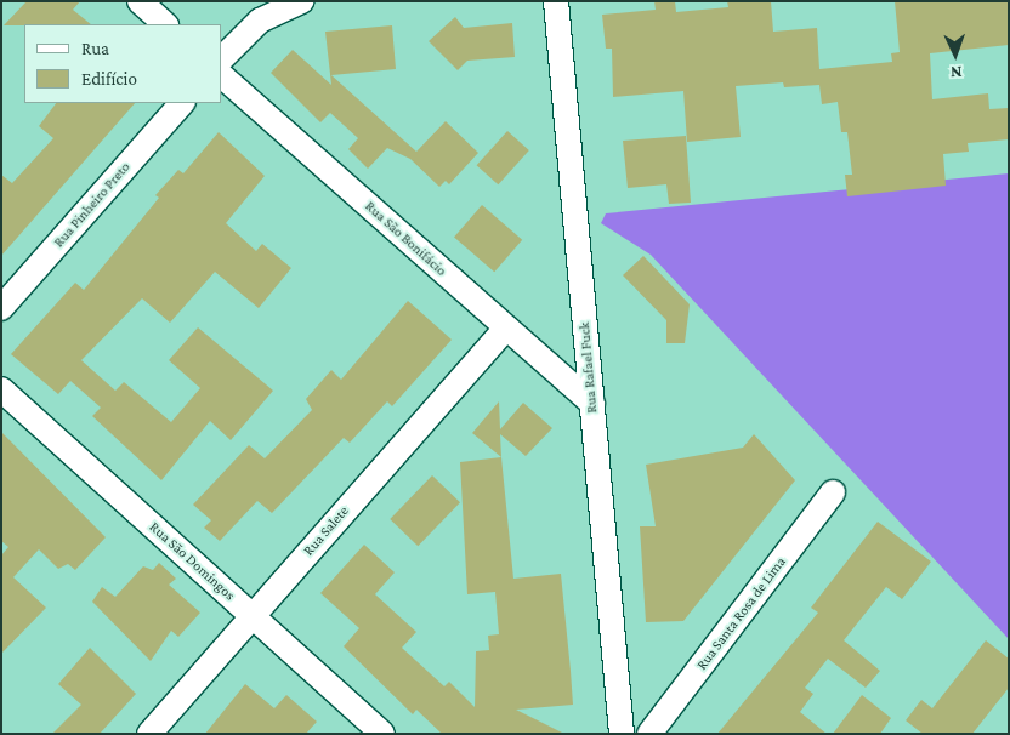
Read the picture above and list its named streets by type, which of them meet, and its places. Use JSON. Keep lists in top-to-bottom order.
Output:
{
  "streets": {
    "street": [
      "Rua Pinheiro Preto",
      "Rua São Bonifácio",
      "Rua Rafael Fuck",
      "Rua Salete",
      "Rua São Domingos",
      "Rua Santa Rosa de Lima"
    ]
  },
  "crossings": [
    ["Rua São Bonifácio", "Rua Rafael Fuck"],
    ["Rua São Bonifácio", "Rua Salete"],
    ["Rua Salete", "Rua São Domingos"]
  ],
  "legend": ["Rua", "Edifício"],
  "north": "bottom"
}
